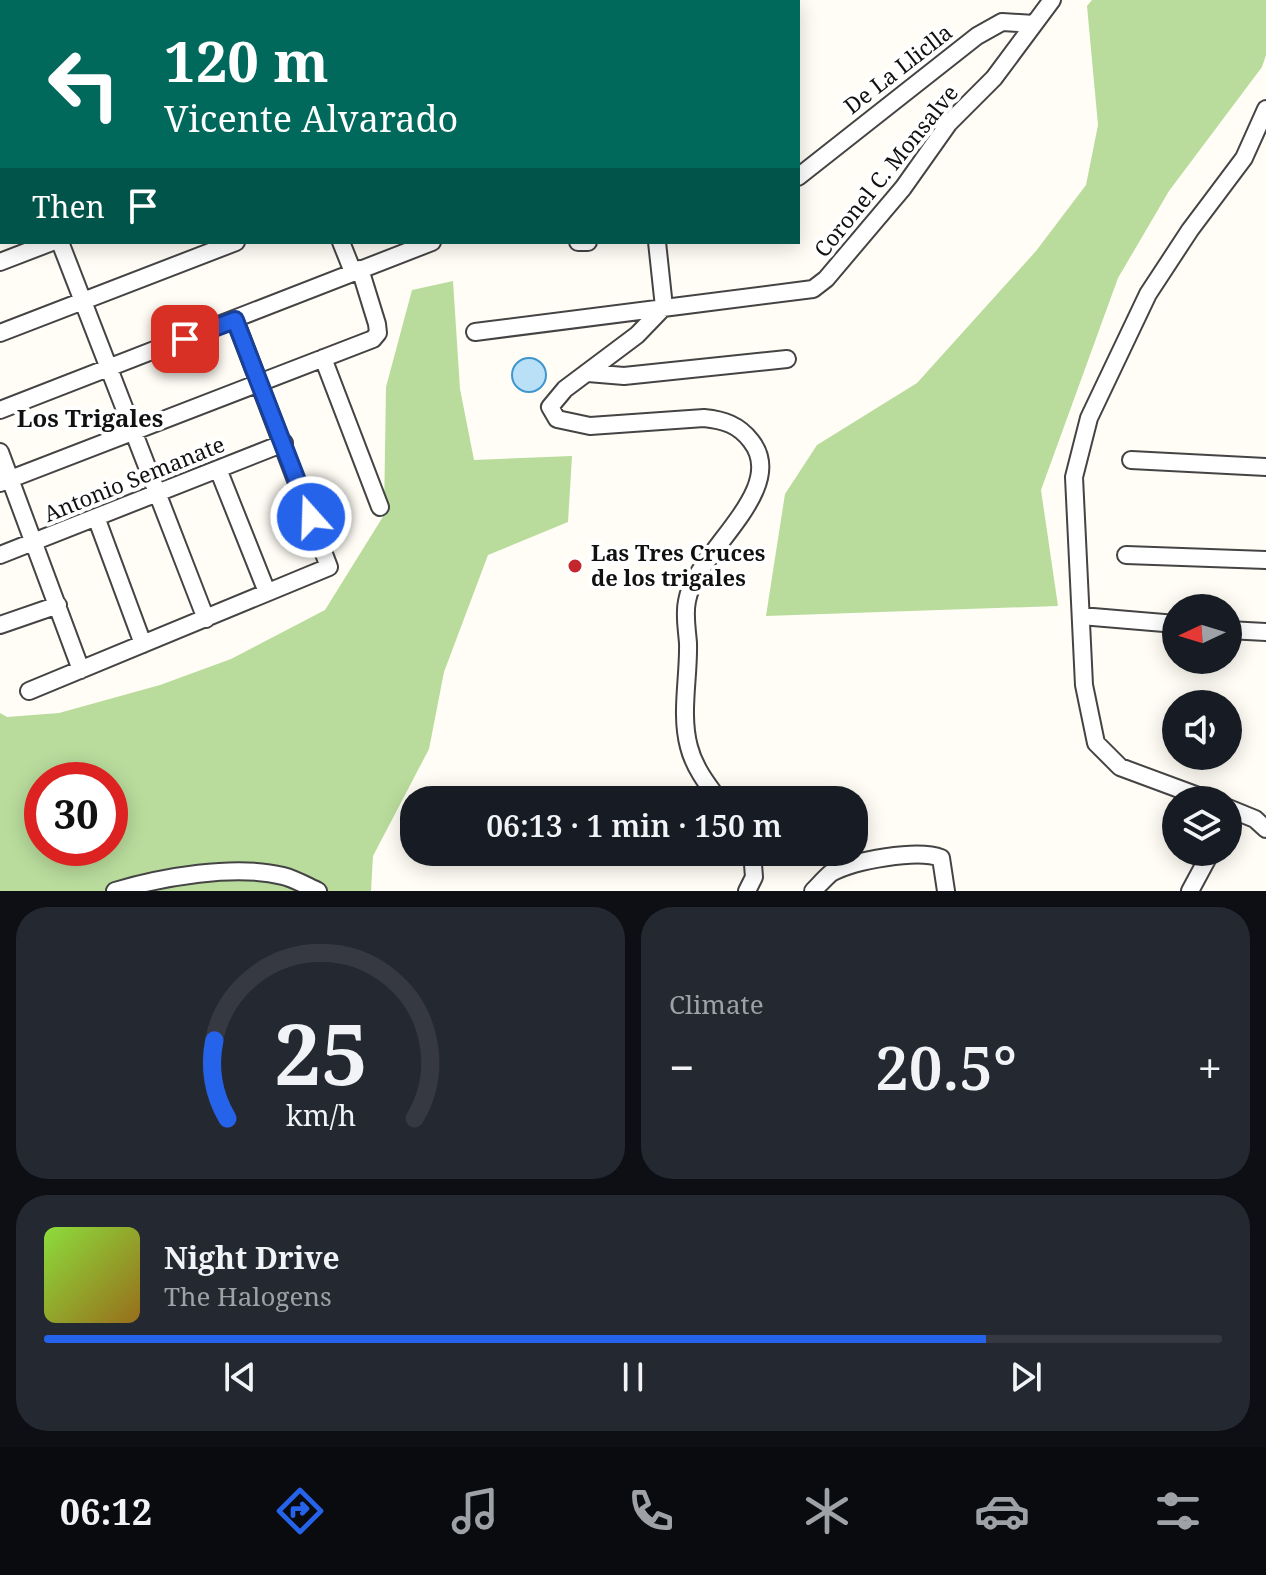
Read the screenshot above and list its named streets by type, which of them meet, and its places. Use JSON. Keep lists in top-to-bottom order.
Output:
{
  "streets": {
    "street": ["De La Lliclla", "Coronel C. Monsalve", "Antonio Semanate"]
  },
  "crossings": [
    ["De La Lliclla", "Coronel C. Monsalve"]
  ],
  "districts": ["Los Trigales"],
  "places": ["Las Tres Cruces de los trigales"],
  "north": "left",
  "page": {
    "turn": ["120 m", "Vicente Alvarado"],
    "then": "Then",
    "limit": "30",
    "trip": "06:13 · 1 min · 150 m",
    "tile": "Climate",
    "heat": ["−", "20.5°", "+"],
    "song": ["Night Drive", "The Halogens"],
    "tabs": "06:12",
    "gauge": ["25", "km/h"]
  }
}
